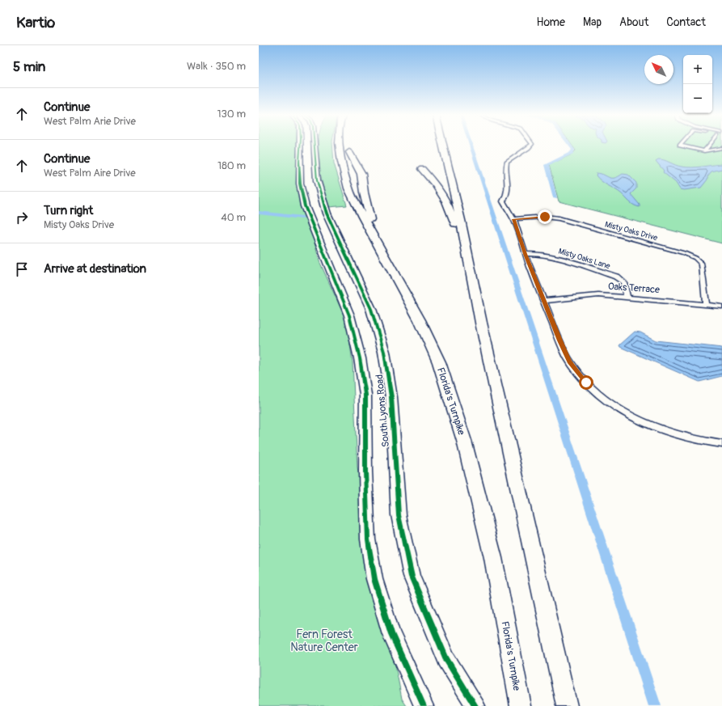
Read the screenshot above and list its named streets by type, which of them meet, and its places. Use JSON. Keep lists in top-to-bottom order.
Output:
{
  "streets": {
    "highway": ["Florida's Turnpike"],
    "main road": ["South Lyons Road"],
    "street": ["Misty Oaks Drive", "Misty Oaks Lane", "Oaks Terrace"]
  },
  "crossings": [
    ["Misty Oaks Drive", "Oaks Terrace"],
    ["Misty Oaks Lane", "Oaks Terrace"]
  ],
  "parks": ["Fern Forest Nature Center"],
  "north": "top left",
  "page": {
    "header": "Kartio",
    "nav": [
      "Home",
      "Map",
      "About",
      "Contact"
    ],
    "heading": ["5 min", "Walk · 350 m"],
    "map_buttons": ["+", "−"],
    "list": [
      ["Continue", "West Palm Arie Drive", "130 m"],
      ["Continue", "West Palm Aire Drive", "180 m"],
      ["Turn right", "Misty Oaks Drive", "40 m"],
      "Arrive at destination"
    ]
  }
}
